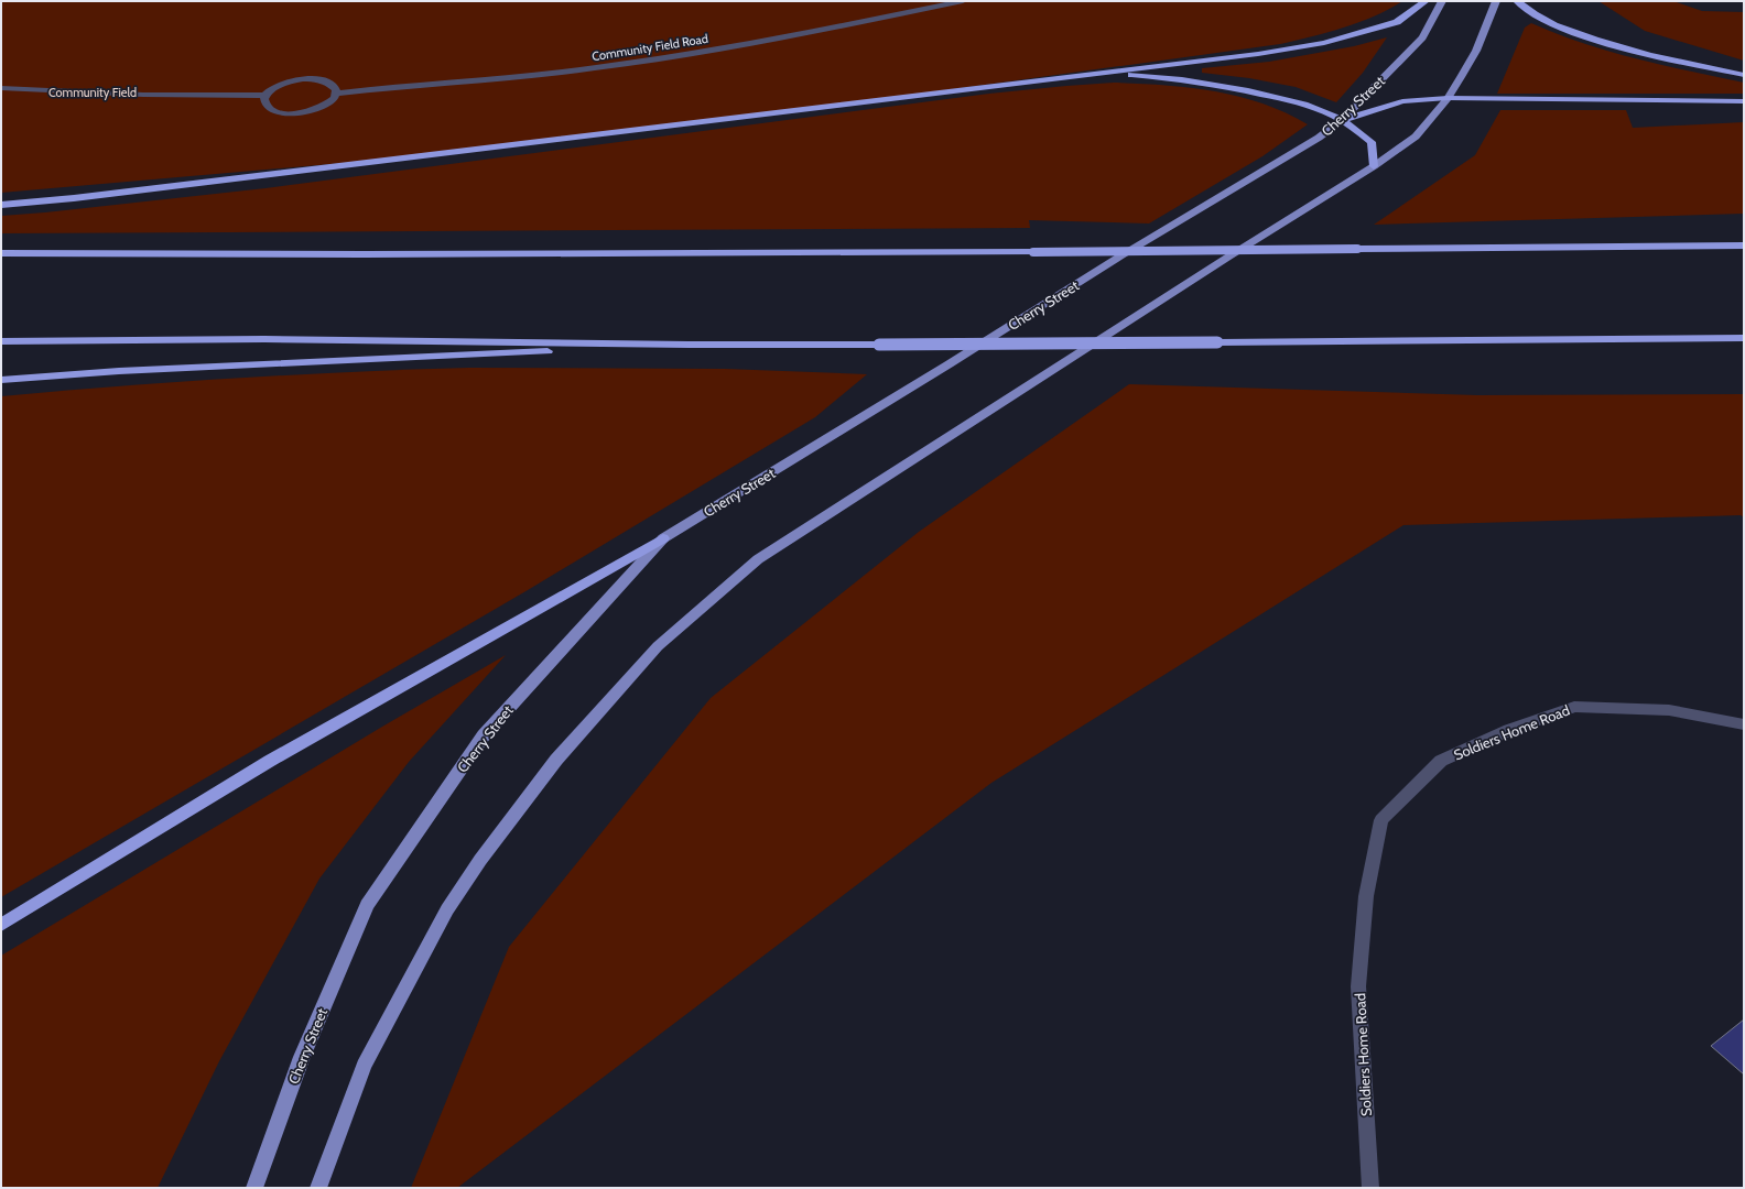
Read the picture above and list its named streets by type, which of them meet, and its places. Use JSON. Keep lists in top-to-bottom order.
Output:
{
  "streets": {
    "main road": ["Cherry Street"],
    "lane": ["Community Field Road", "Soldiers Home Road"]
  },
  "parks": ["Community Field"]
}
